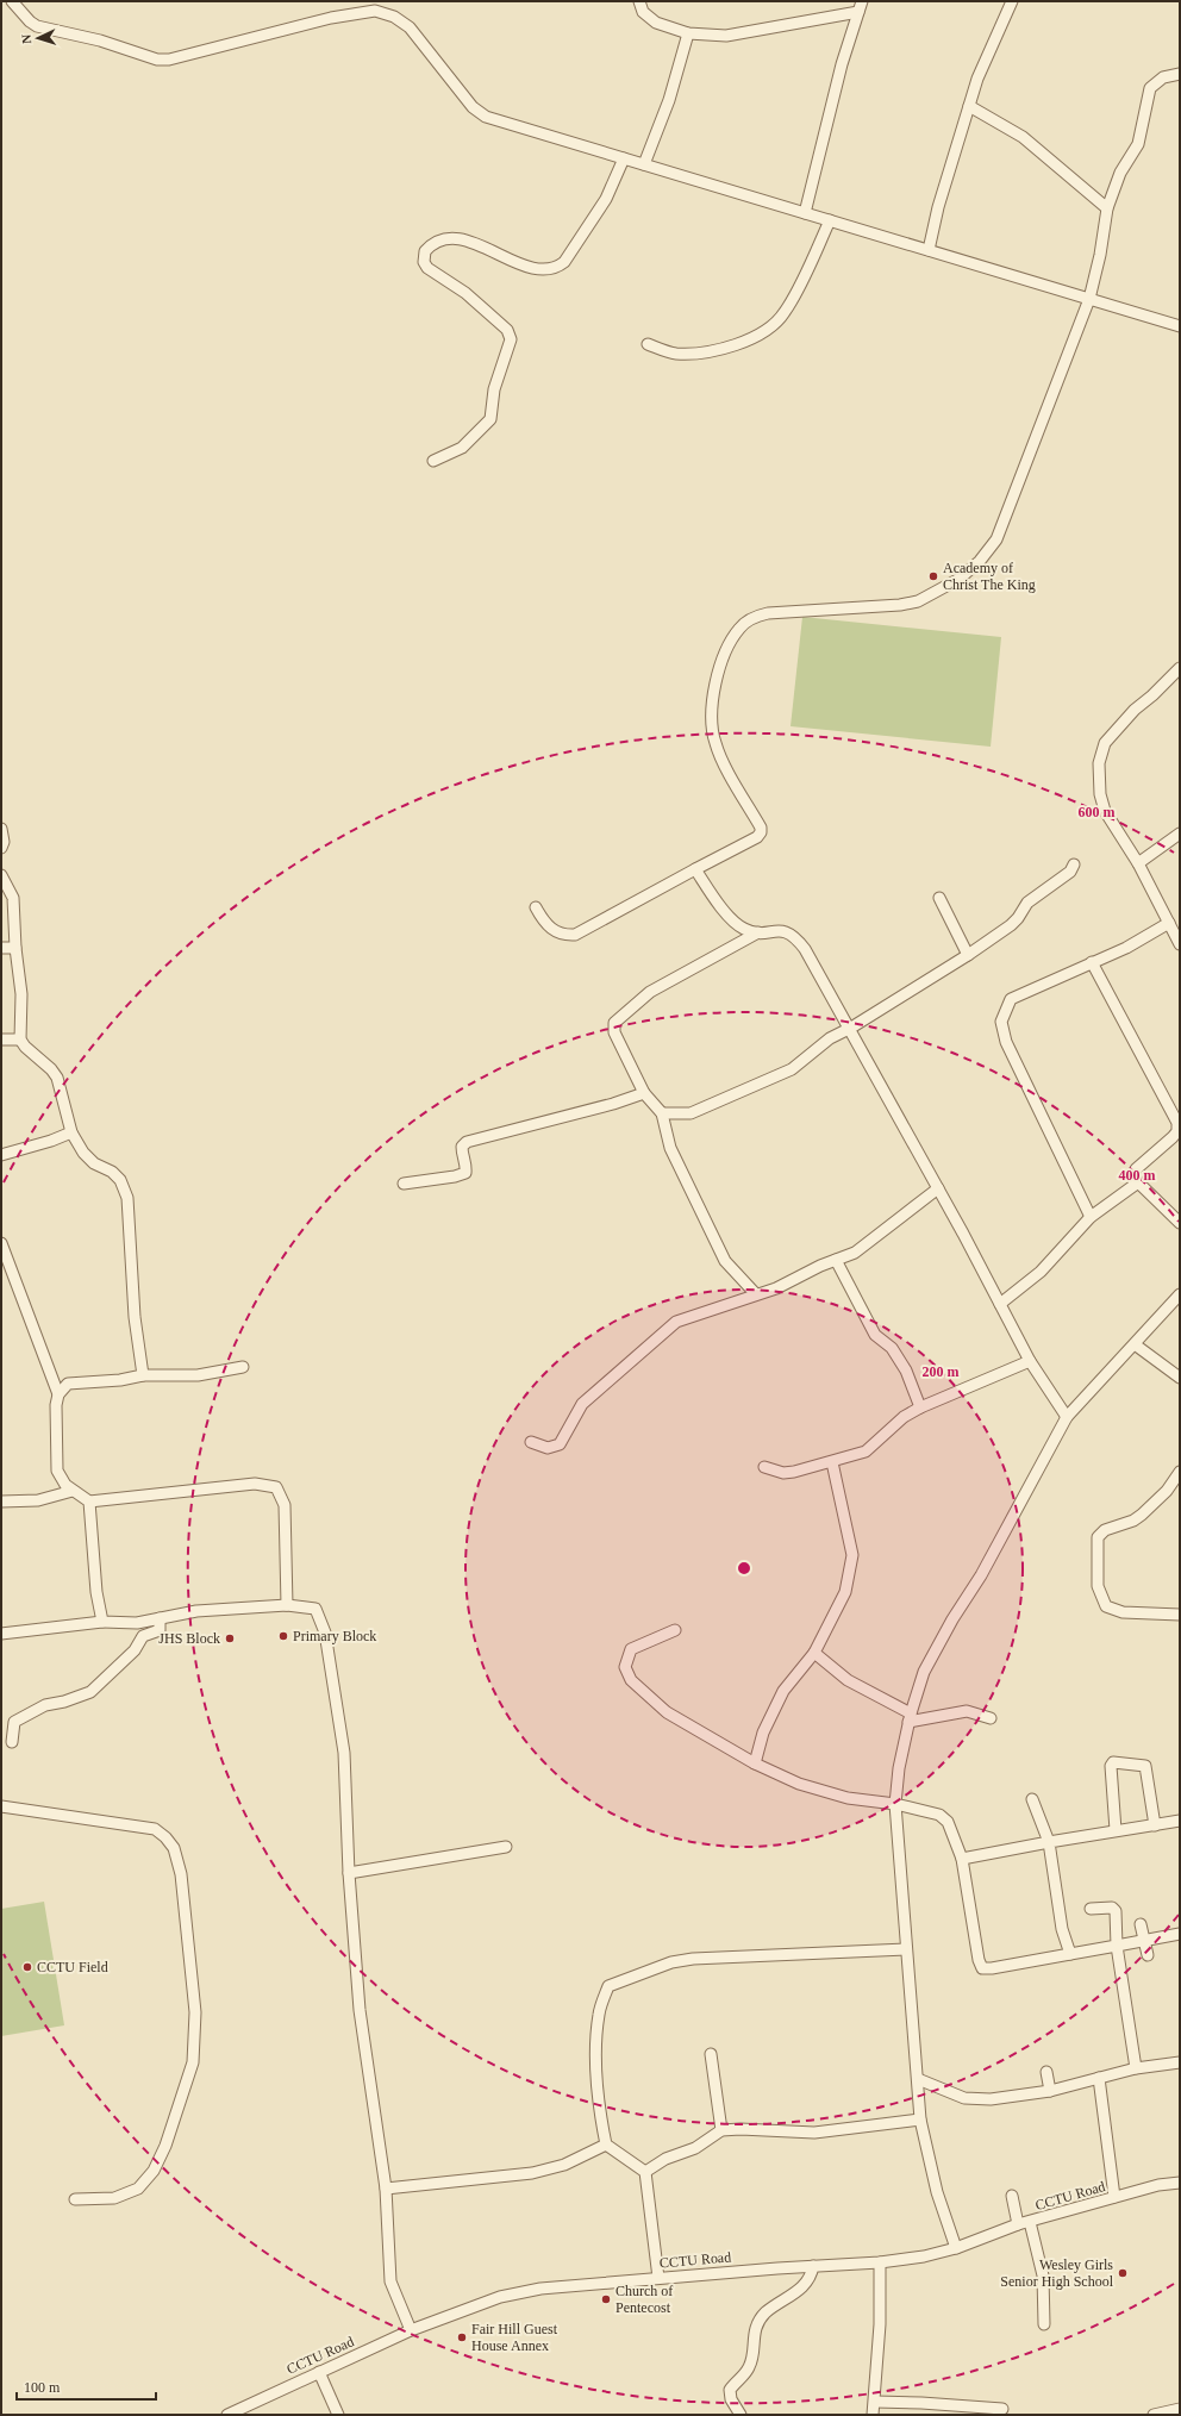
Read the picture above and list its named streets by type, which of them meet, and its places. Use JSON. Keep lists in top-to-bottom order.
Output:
{
  "streets": {
    "street": ["CCTU Road"]
  },
  "places": [
    "Academy of Christ The King",
    "Primary Block",
    "JHS Block",
    "CCTU Field",
    "Wesley Girls Senior High School",
    "Church of Pentecost",
    "Fair Hill Guest House Annex"
  ],
  "scale_bar": "100 m",
  "north": "left",
  "rings": ["600 m", "400 m", "200 m"]
}
